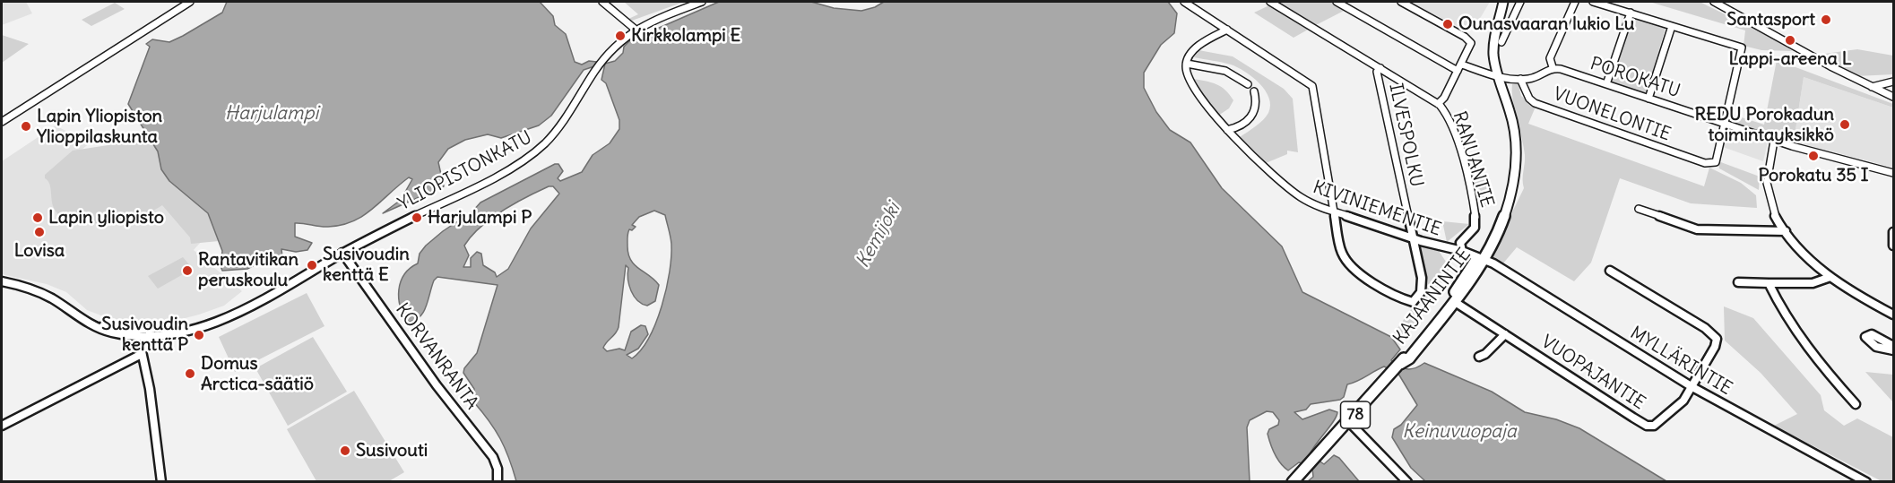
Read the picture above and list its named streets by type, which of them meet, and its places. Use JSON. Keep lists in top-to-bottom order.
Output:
{
  "streets": {
    "main road": ["KAJAANINTIE", "78"],
    "street": [
      "POROKATU",
      "VUONELONTIE",
      "ILVESPOLKU",
      "RANUANTIE",
      "YLIOPISTONKATU",
      "KIVINIEMENTIE",
      "KORVANRANTA",
      "MYLLÄRINTIE",
      "VUOPAJANTIE"
    ]
  },
  "crossings": [
    ["POROKATU", "VUONELONTIE"],
    ["ILVESPOLKU", "KIVINIEMENTIE"],
    ["RANUANTIE", "KIVINIEMENTIE"],
    ["YLIOPISTONKATU", "KORVANRANTA"],
    ["KIVINIEMENTIE", "KAJAANINTIE"],
    ["KIVINIEMENTIE", "MYLLÄRINTIE"],
    ["KAJAANINTIE", "MYLLÄRINTIE"],
    ["KAJAANINTIE", "VUOPAJANTIE"],
    ["MYLLÄRINTIE", "VUOPAJANTIE"]
  ],
  "water": ["Harjulampi", "Kemijoki", "Keinuvuopaja"],
  "places": [
    "Santasport",
    "Ounasvaaran lukio Lu",
    "Kirkkolampi E",
    "Lappi-areena L",
    "REDU Porokadun toimintayksikkö",
    "Lapin Yliopiston Ylioppilaskunta",
    "Porokatu 35 I",
    "Lapin yliopisto",
    "Harjulampi P",
    "Lovisa",
    "Susivoudin kenttä E",
    "Rantavitikan peruskoulu",
    "Susivoudin kenttä P",
    "Domus Arctica-säätiö",
    "Susivouti"
  ]
}
